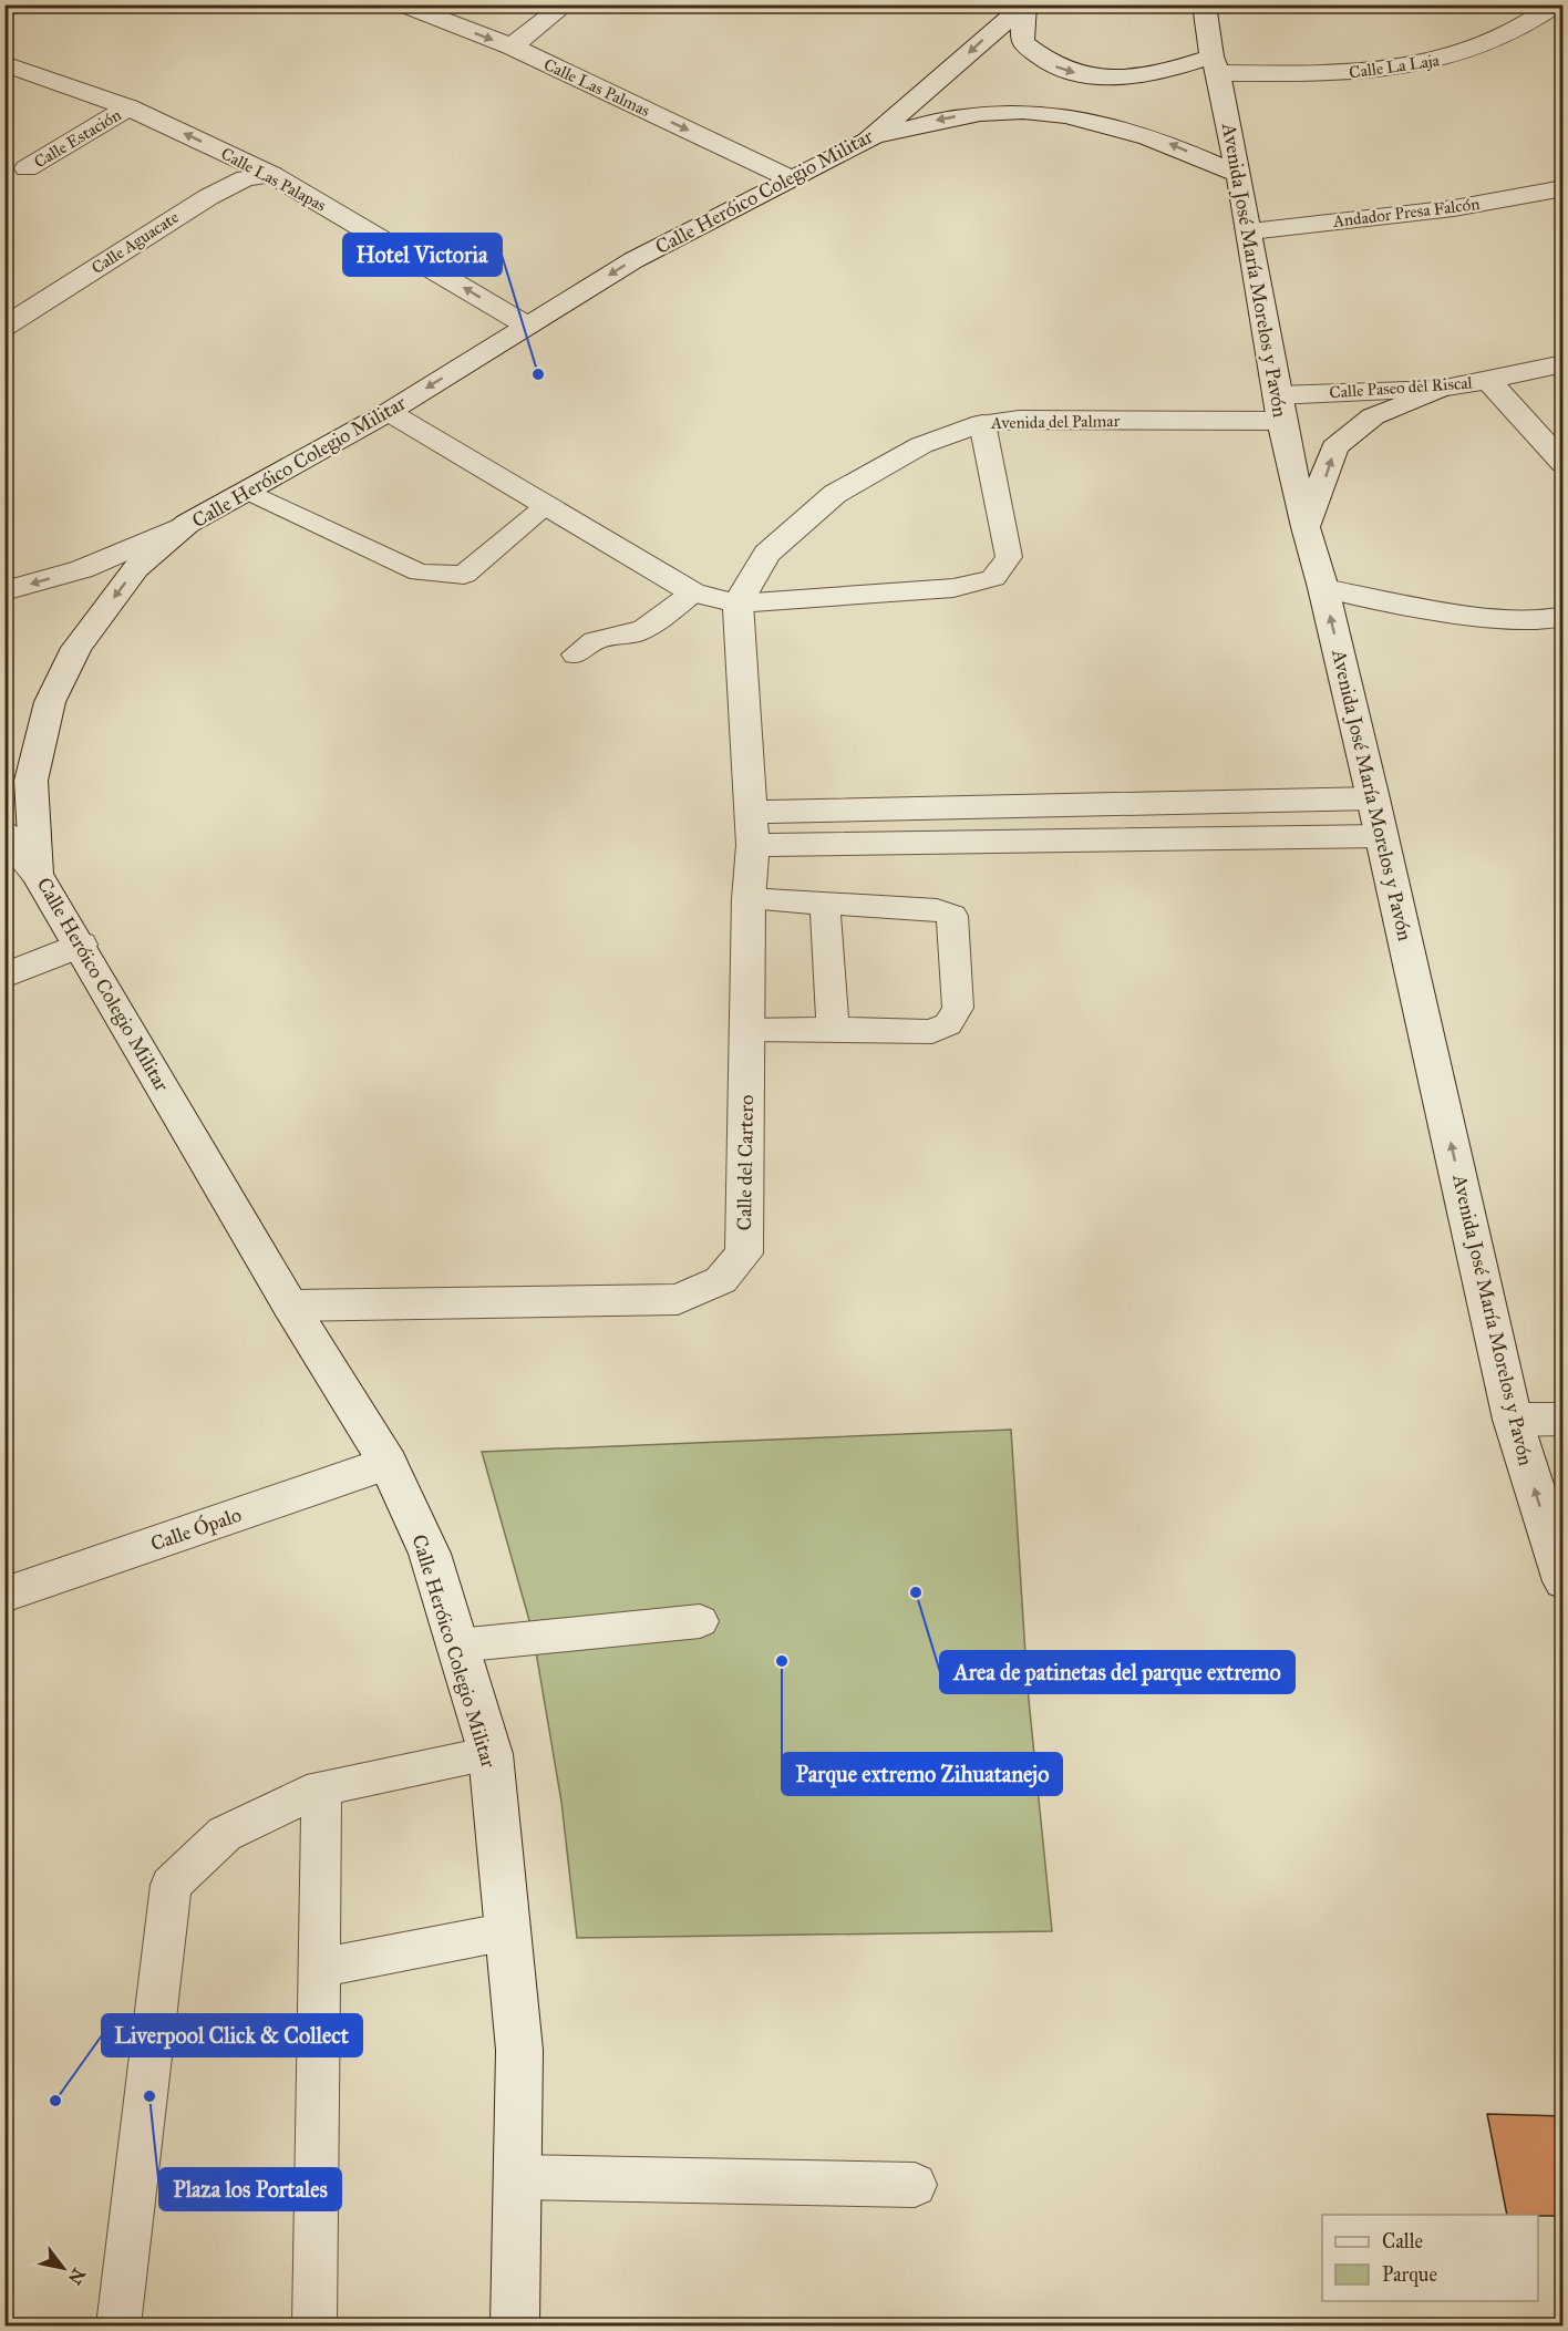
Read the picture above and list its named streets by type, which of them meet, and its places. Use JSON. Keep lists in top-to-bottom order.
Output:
{
  "streets": {
    "street": [
      "Calle La Laja",
      "Calle Las Palmas",
      "Calle Estación",
      "Calle Las Palapas",
      "Calle Heróico Colegio Militar",
      "Andador Presa Falcón",
      "Calle Aguacate",
      "Avenida José María Morelos y Pavón",
      "Calle Paseo del Riscal",
      "Avenida del Palmar",
      "Calle del Cartero",
      "Calle Ópalo"
    ]
  },
  "crossings": [
    ["Calle La Laja", "Calle Heróico Colegio Militar"],
    ["Calle La Laja", "Avenida José María Morelos y Pavón"],
    ["Calle Las Palmas", "Calle Heróico Colegio Militar"],
    ["Calle Estación", "Calle Las Palapas"],
    ["Calle Las Palapas", "Calle Heróico Colegio Militar"],
    ["Calle Las Palapas", "Calle Aguacate"],
    ["Calle Heróico Colegio Militar", "Calle del Cartero"],
    ["Calle Heróico Colegio Militar", "Calle Ópalo"],
    ["Andador Presa Falcón", "Avenida José María Morelos y Pavón"],
    ["Avenida José María Morelos y Pavón", "Calle Paseo del Riscal"],
    ["Avenida José María Morelos y Pavón", "Avenida del Palmar"],
    ["Calle Paseo del Riscal", "Avenida del Palmar"],
    ["Avenida del Palmar", "Calle del Cartero"]
  ],
  "one_way": ["Calle Las Palmas", "Calle Las Palapas", "Avenida José María Morelos y Pavón"],
  "places": [
    "Hotel Victoria",
    "Area de patinetas del parque extremo",
    "Parque extremo Zihuatanejo",
    "Plaza los Portales",
    "Liverpool Click & Collect"
  ],
  "legend": ["Calle", "Parque"],
  "north": "bottom right"
}
